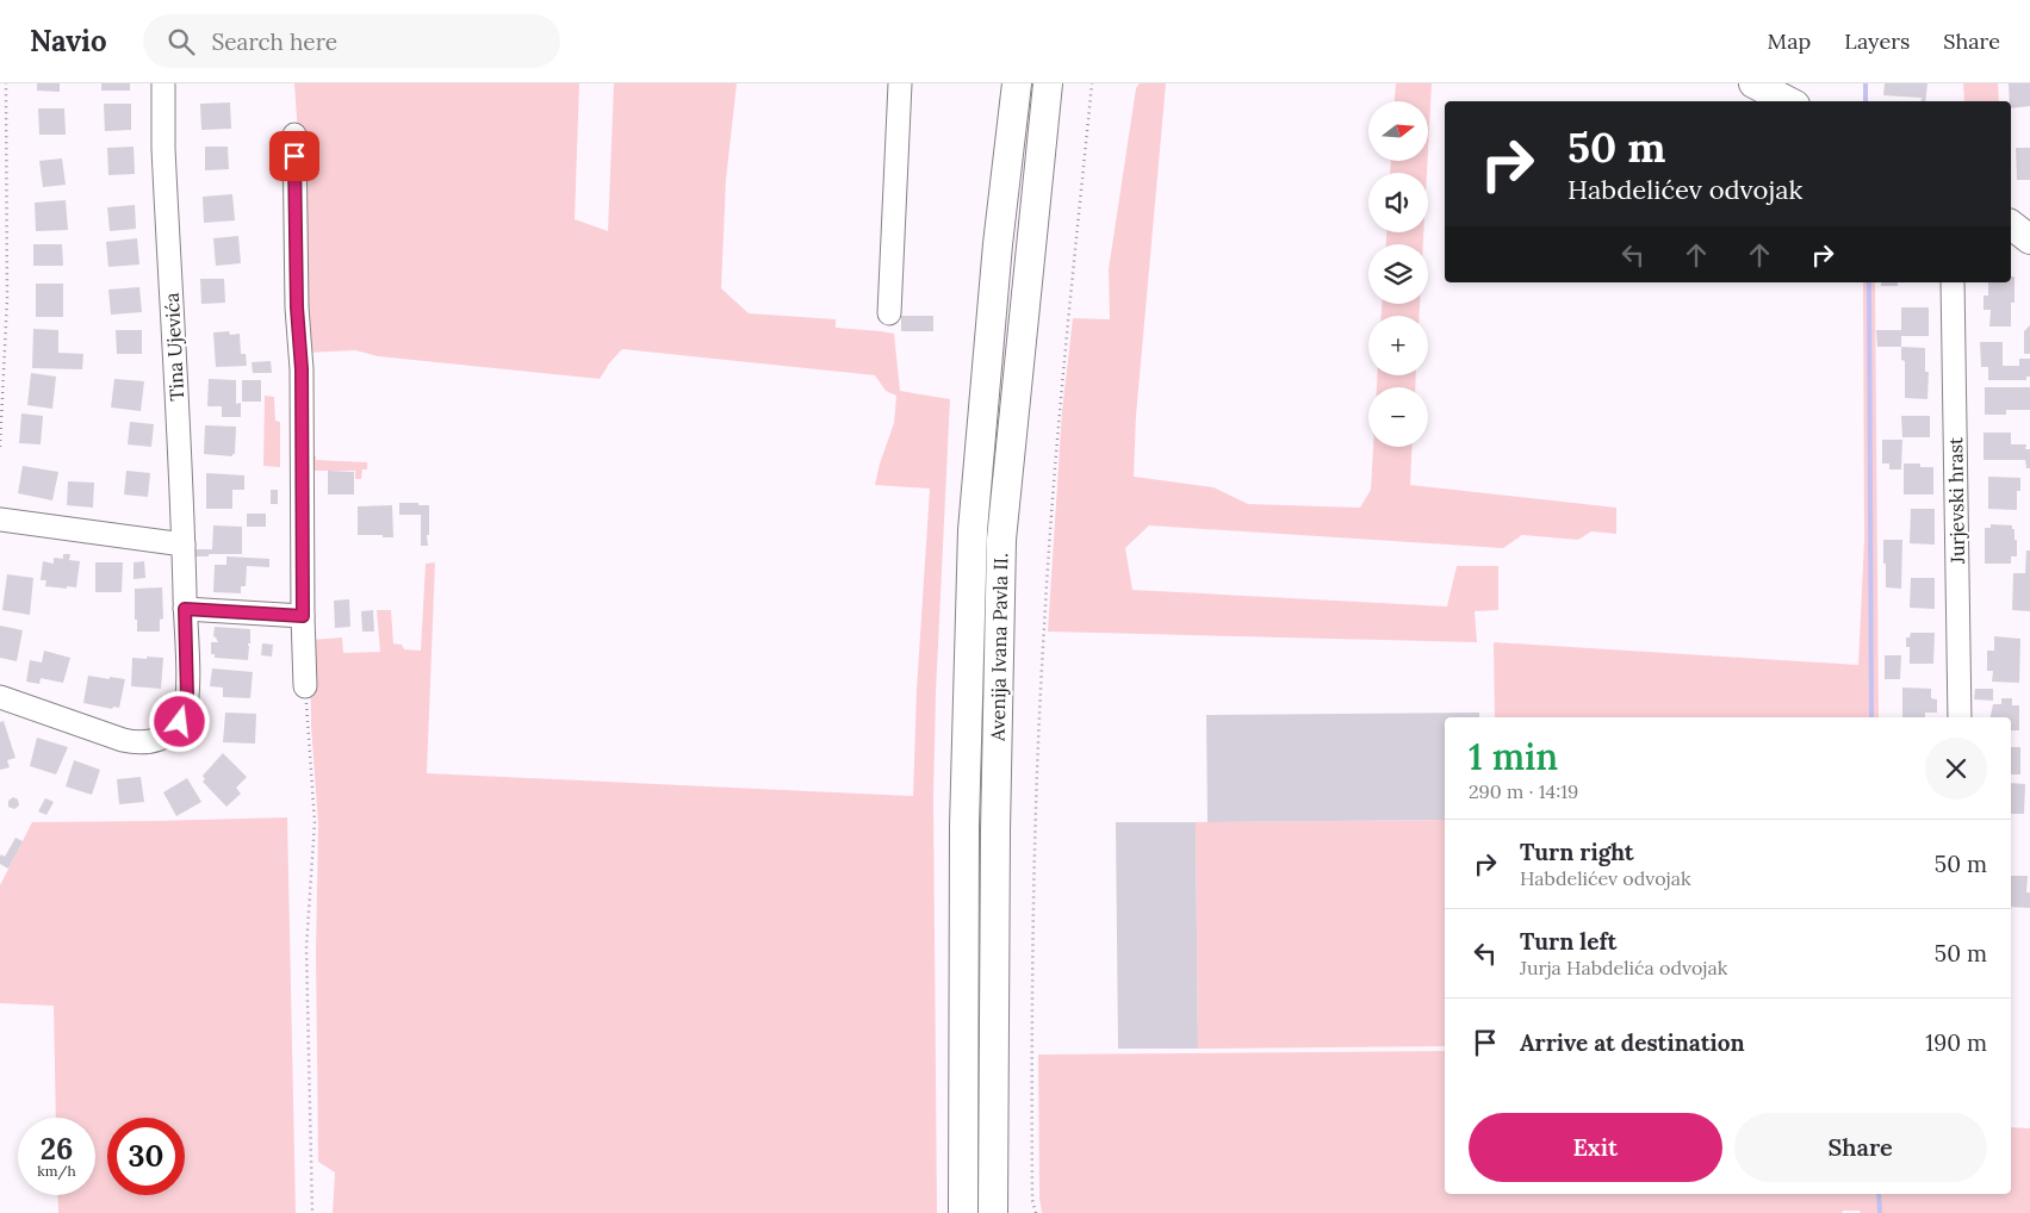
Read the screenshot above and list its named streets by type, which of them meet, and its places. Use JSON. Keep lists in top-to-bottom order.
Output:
{
  "streets": {
    "main road": ["Avenija Ivana Pavla II."],
    "street": ["Tina Ujevića", "Jurjevski hrast"]
  },
  "north": "right",
  "page": {
    "header": "Navio",
    "search": "Search here",
    "nav": ["Map", "Layers", "Share"],
    "map_buttons": ["+", "−"],
    "turn": ["50 m", "Habdelićev odvojak"],
    "heading": ["1 min", "290 m · 14:19"],
    "list": [
      {
        "name": "Turn right",
        "note": "Habdelićev odvojak",
        "value": "50 m"
      },
      {
        "name": "Turn left",
        "note": "Jurja Habdelića odvojak",
        "value": "50 m"
      },
      {
        "name": "Arrive at destination",
        "value": "190 m"
      }
    ],
    "buttons": ["Exit", "Share"],
    "speed": "26 km/h",
    "limit": "30"
  }
}
